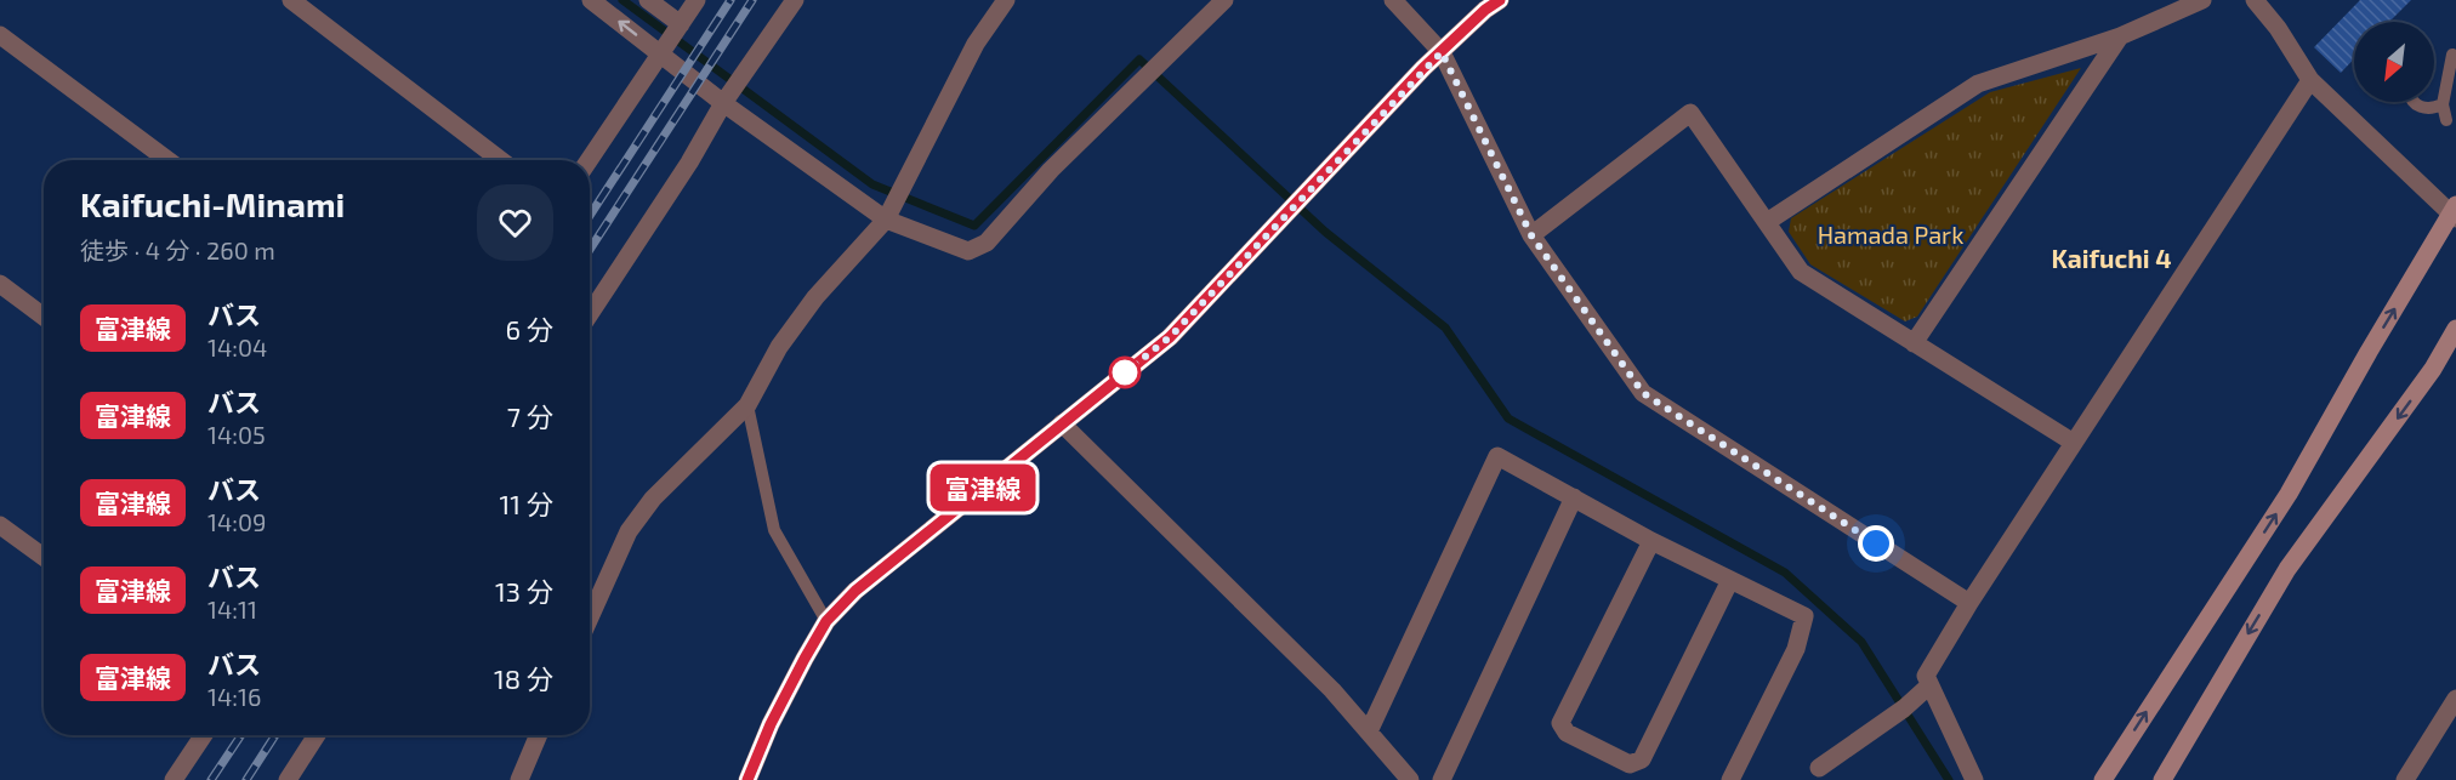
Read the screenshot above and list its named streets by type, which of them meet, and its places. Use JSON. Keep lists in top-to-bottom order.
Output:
{
  "districts": ["Kaifuchi 4"],
  "parks": ["Hamada Park"],
  "lines": ["bus line 富津線"],
  "north": "bottom left",
  "page": {
    "on_map": "富津線",
    "heading": ["Kaifuchi-Minami", "徒歩 · 4 分 · 260 m"],
    "list": [
      {
        "mark": "富津線",
        "name": "バス",
        "note": "14:04",
        "value": "6 分"
      },
      {
        "mark": "富津線",
        "name": "バス",
        "note": "14:05",
        "value": "7 分"
      },
      {
        "mark": "富津線",
        "name": "バス",
        "note": "14:09",
        "value": "11 分"
      },
      {
        "mark": "富津線",
        "name": "バス",
        "note": "14:11",
        "value": "13 分"
      },
      {
        "mark": "富津線",
        "name": "バス",
        "note": "14:16",
        "value": "18 分"
      }
    ]
  }
}
